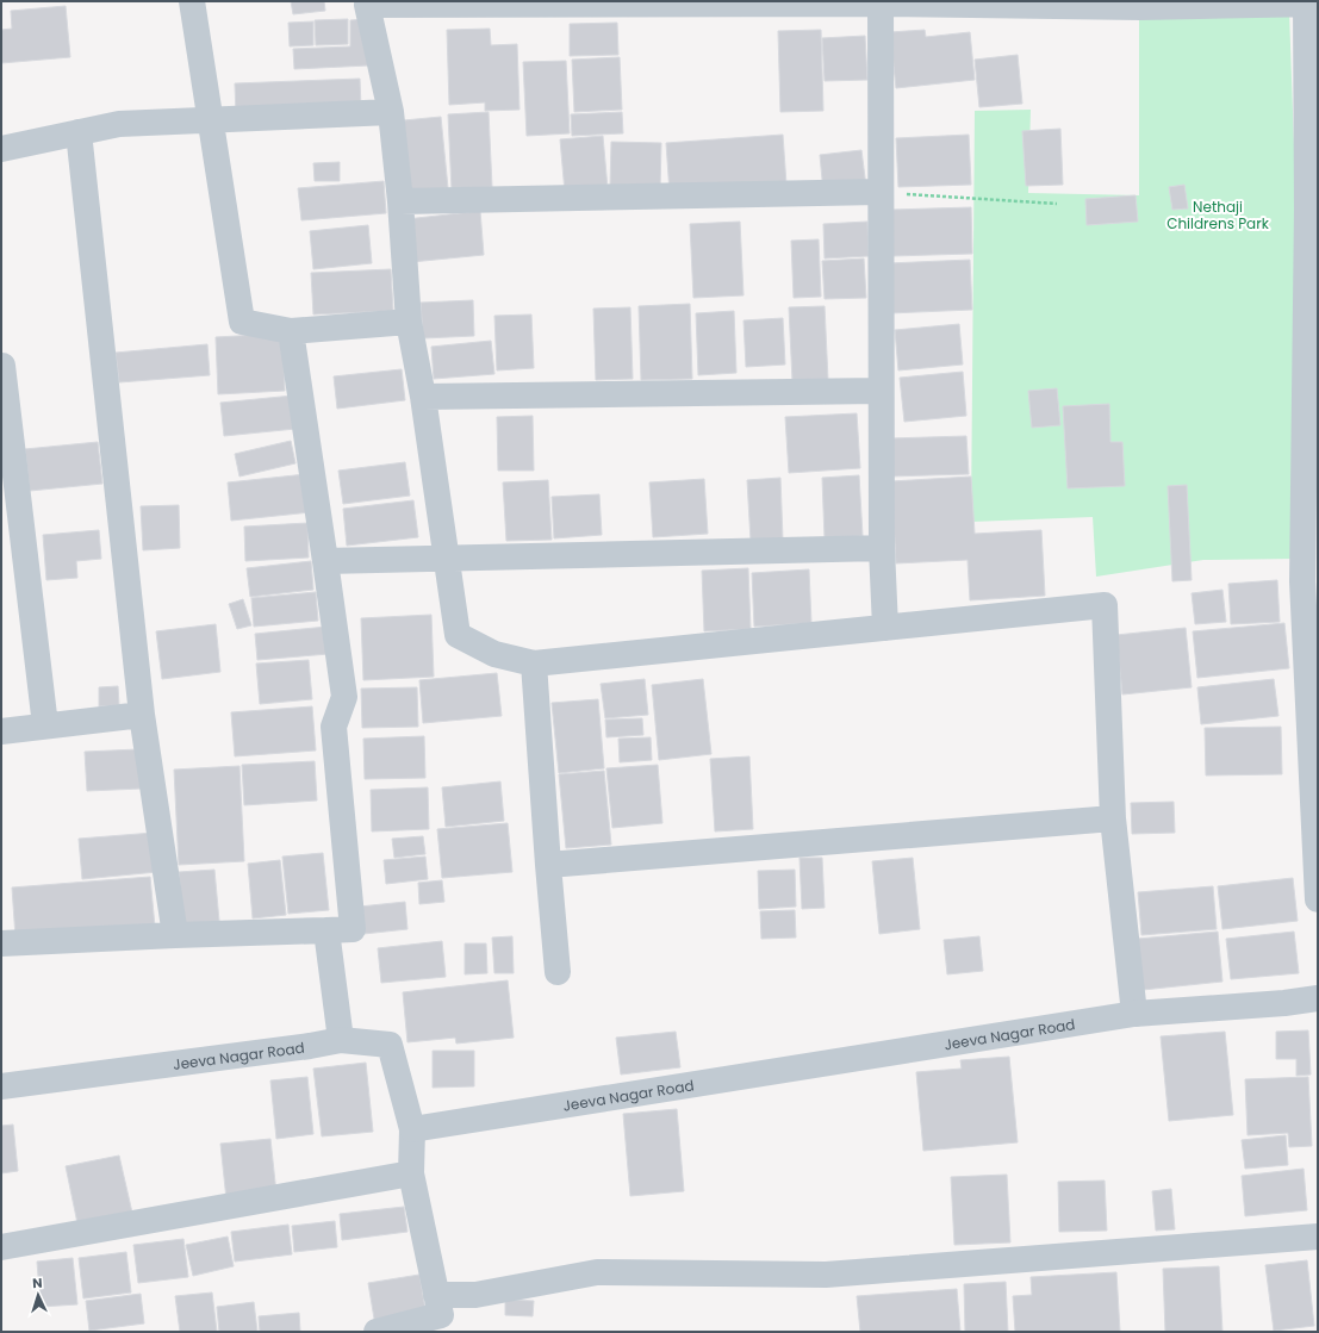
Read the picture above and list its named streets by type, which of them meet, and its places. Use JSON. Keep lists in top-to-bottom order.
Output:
{
  "streets": {
    "street": ["Jeeva Nagar Road"]
  },
  "parks": ["Nethaji Childrens Park"],
  "north": "top"
}
